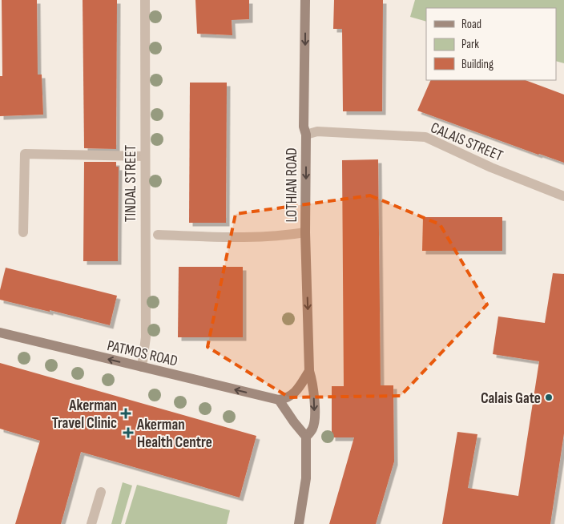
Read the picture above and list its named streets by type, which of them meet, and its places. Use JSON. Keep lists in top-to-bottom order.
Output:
{
  "streets": {
    "street": [
      "CALAIS STREET",
      "TINDAL STREET",
      "LOTHIAN ROAD",
      "PATMOS ROAD"
    ]
  },
  "crossings": [
    ["CALAIS STREET", "LOTHIAN ROAD"],
    ["TINDAL STREET", "PATMOS ROAD"]
  ],
  "one_way": ["LOTHIAN ROAD", "PATMOS ROAD"],
  "places": {
    "other": ["Calais Gate"],
    "health": ["Akerman Travel Clinic", "Akerman Health Centre"]
  },
  "legend": ["Road", "Park", "Building"]
}
